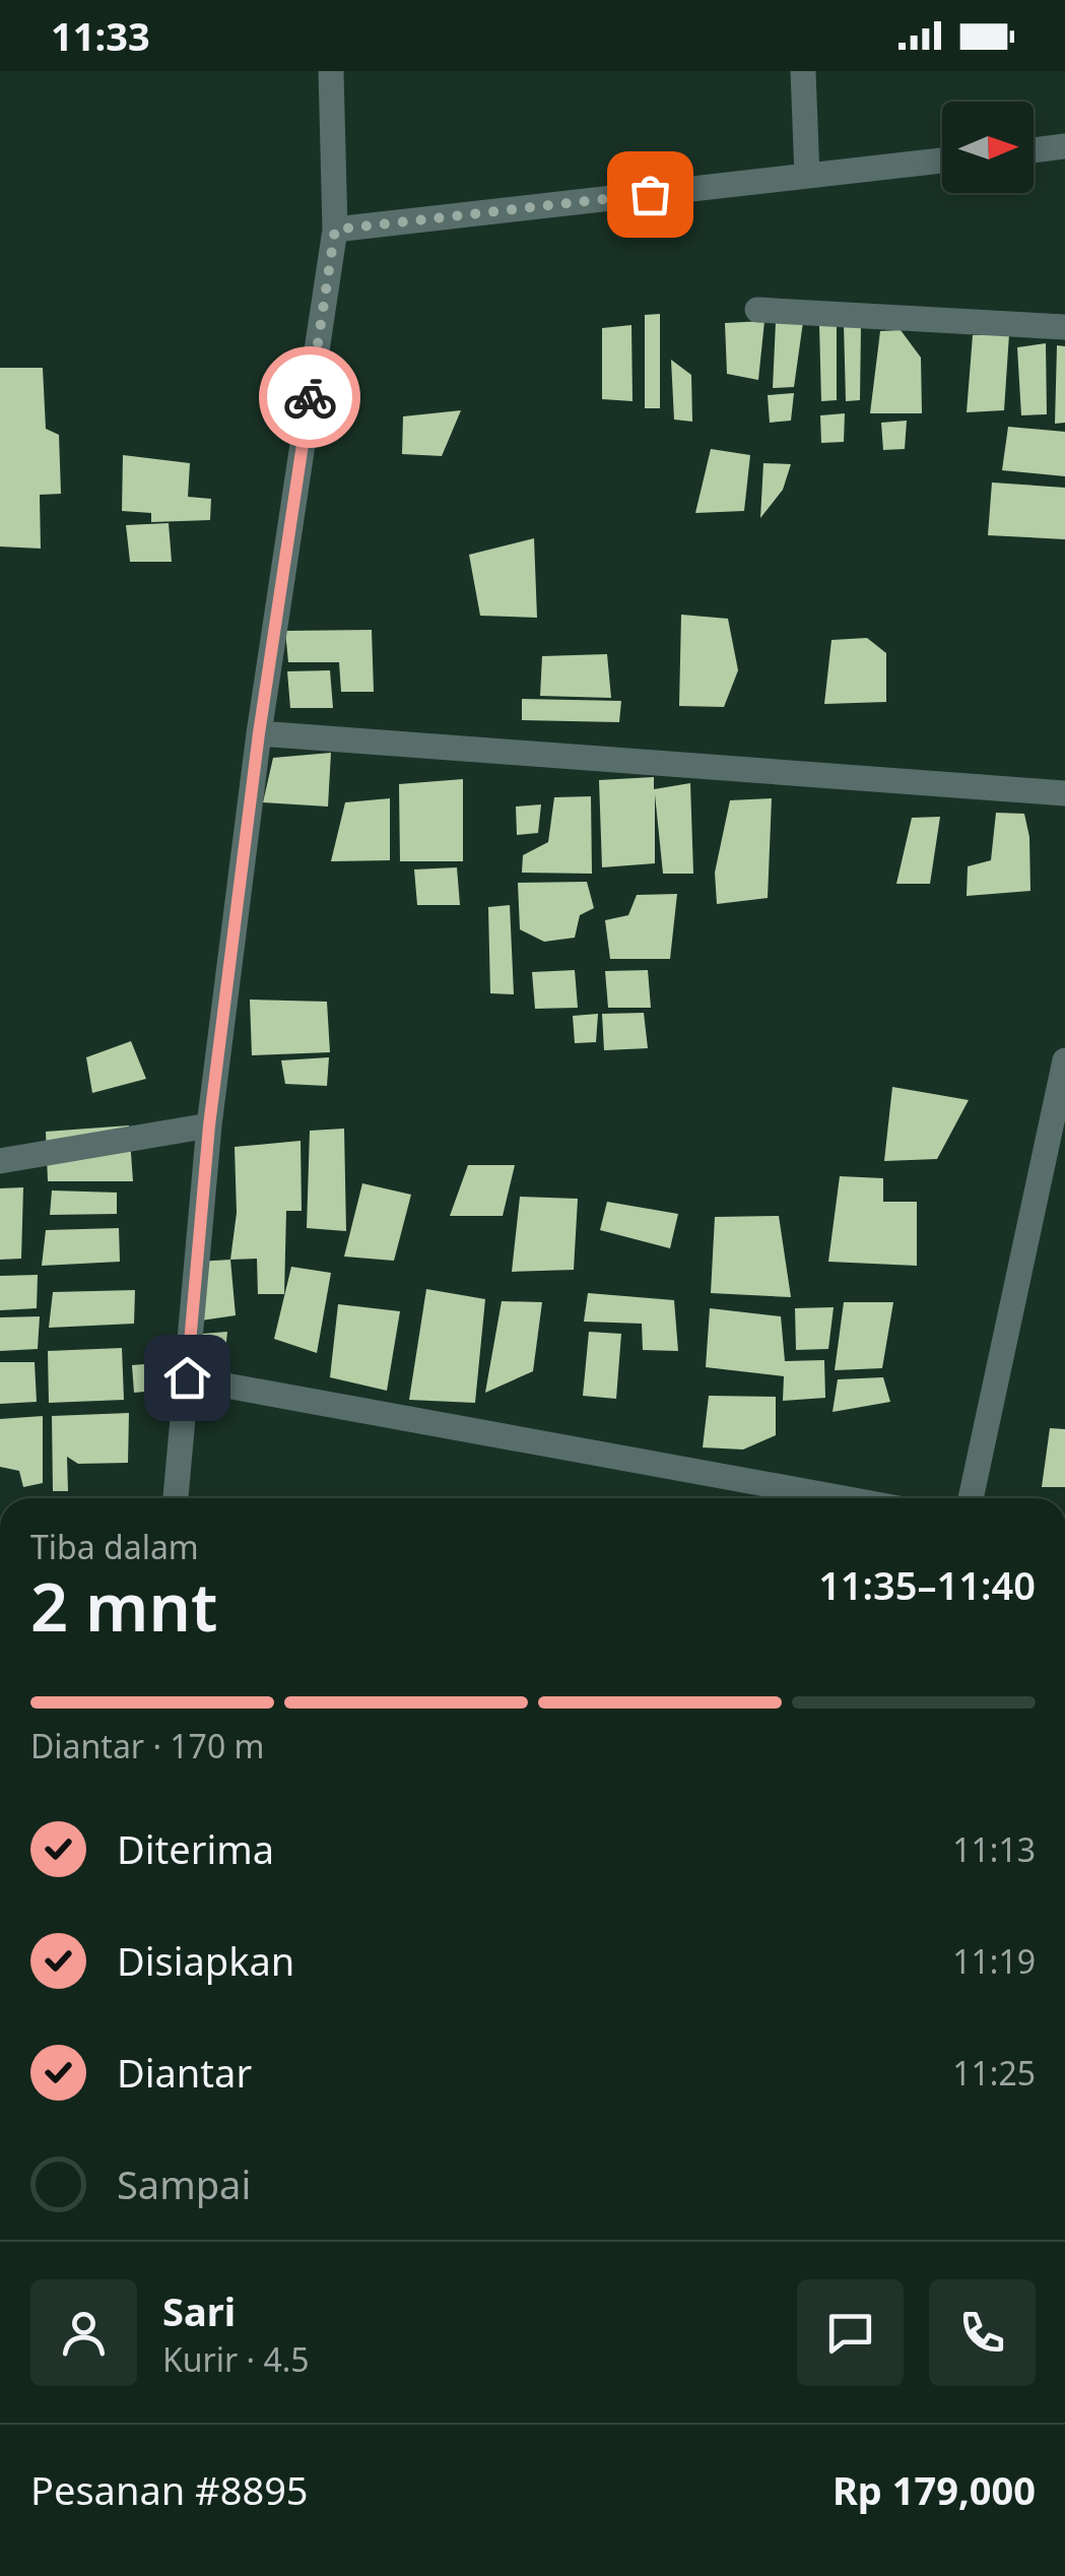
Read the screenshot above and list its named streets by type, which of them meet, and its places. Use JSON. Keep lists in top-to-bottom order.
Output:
{
  "north": "right",
  "page": {
    "status": "11:33",
    "heading": ["2 mnt", "Tiba dalam", "11:35–11:40"],
    "panel": [
      "Sari",
      "Kurir · 4.5",
      "Pesanan #8895",
      "Rp 179,000"
    ],
    "bar": "Diantar · 170 m",
    "list": [
      ["Diterima", "11:13"],
      ["Disiapkan", "11:19"],
      ["Diantar", "11:25"],
      "Sampai"
    ]
  }
}
